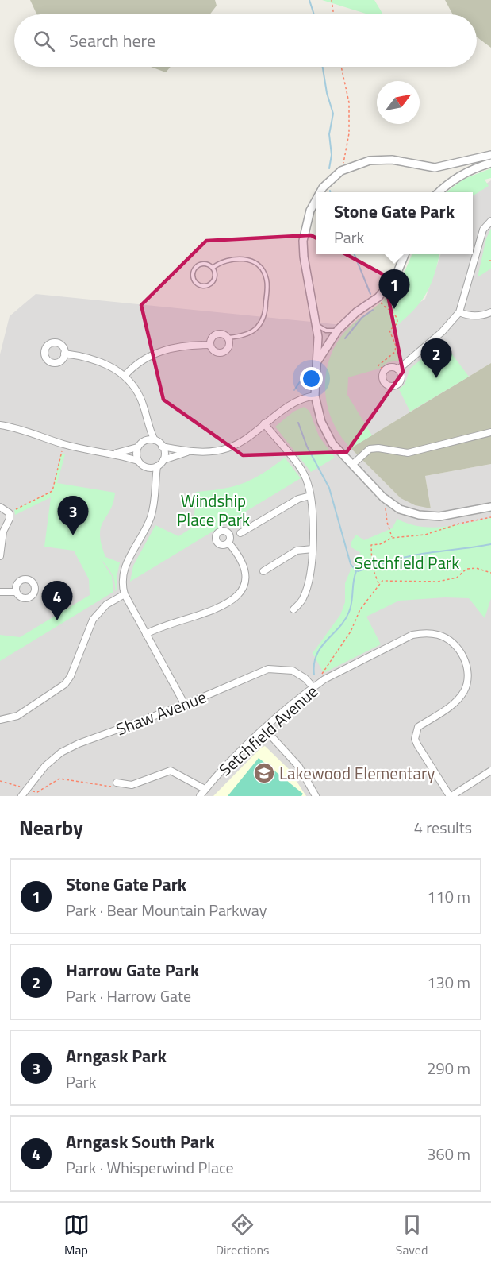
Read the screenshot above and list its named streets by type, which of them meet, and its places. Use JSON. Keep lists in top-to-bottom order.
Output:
{
  "streets": {
    "street": ["Shaw Avenue", "Setchfield Avenue"]
  },
  "crossings": [
    ["Shaw Avenue", "Setchfield Avenue"]
  ],
  "parks": ["Windship Place Park", "Setchfield Park"],
  "places": {
    "school or university": ["Lakewood Elementary"]
  },
  "north": "top right",
  "page": {
    "search": "Search here",
    "popup": ["Stone Gate Park", "Park"],
    "pins": [
      "1",
      "2",
      "3",
      "4"
    ],
    "heading": ["Nearby", "4 results"],
    "list": [
      {
        "mark": "1",
        "name": "Stone Gate Park",
        "note": "Park · Bear Mountain Parkway",
        "value": "110 m"
      },
      {
        "mark": "2",
        "name": "Harrow Gate Park",
        "note": "Park · Harrow Gate",
        "value": "130 m"
      },
      {
        "mark": "3",
        "name": "Arngask Park",
        "note": "Park",
        "value": "290 m"
      },
      {
        "mark": "4",
        "name": "Arngask South Park",
        "note": "Park · Whisperwind Place",
        "value": "360 m"
      }
    ],
    "nav": ["Map", "Directions", "Saved"]
  }
}
